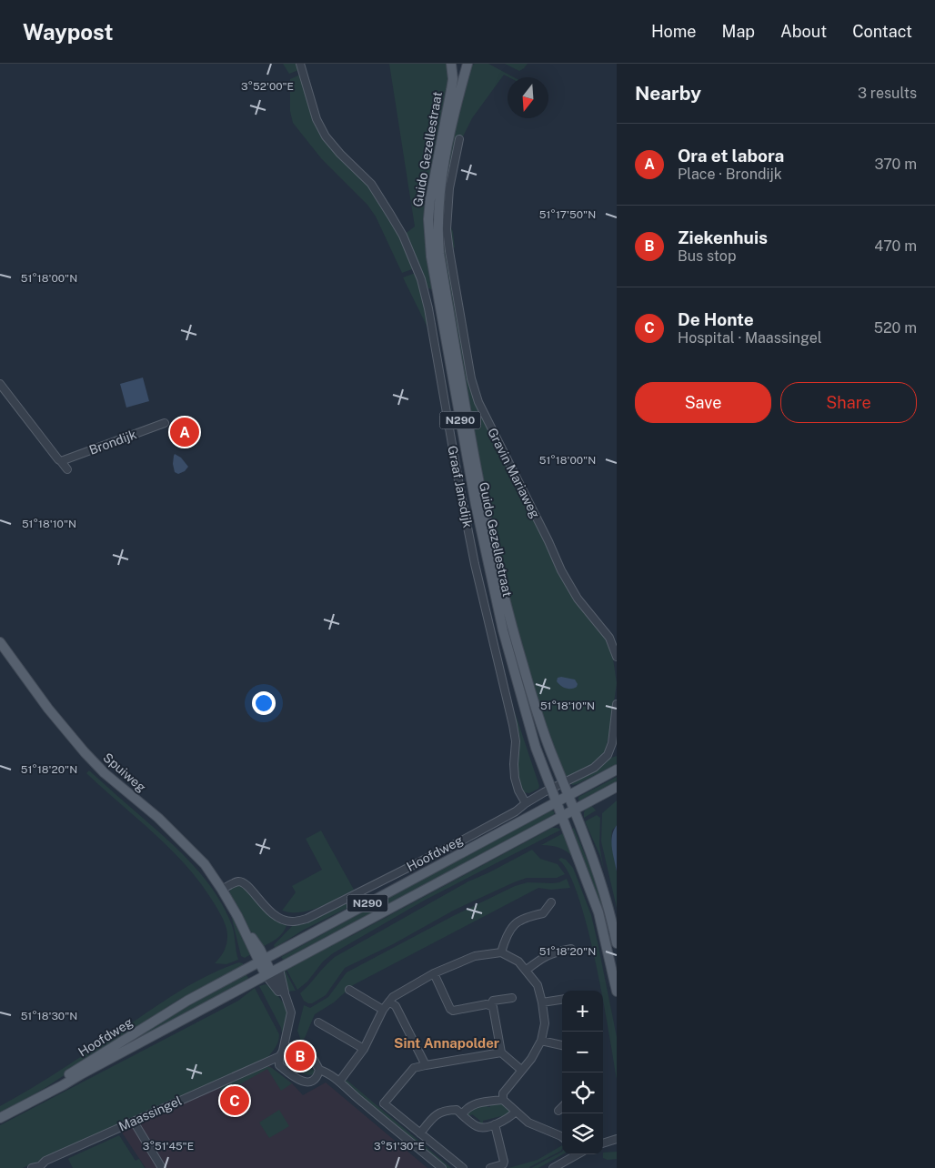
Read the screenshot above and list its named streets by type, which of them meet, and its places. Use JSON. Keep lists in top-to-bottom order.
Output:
{
  "streets": {
    "main road": [
      "Guido Gezellestraat",
      "N290",
      "Spuiweg",
      "Hoofdweg"
    ],
    "street": [
      "Brondijk",
      "Gravin Mariaweg",
      "Graaf Jansdijk",
      "Maassingel"
    ]
  },
  "crossings": [
    ["Guido Gezellestraat", "Hoofdweg"],
    ["Spuiweg", "Hoofdweg"]
  ],
  "districts": ["Sint Annapolder"],
  "north": "bottom",
  "page": {
    "header": "Waypost",
    "nav": [
      "Home",
      "Map",
      "About",
      "Contact"
    ],
    "heading": ["Nearby", "3 results"],
    "list": [
      {
        "mark": "A",
        "name": "Ora et labora",
        "note": "Place · Brondijk",
        "value": "370 m"
      },
      {
        "mark": "B",
        "name": "Ziekenhuis",
        "note": "Bus stop",
        "value": "470 m"
      },
      {
        "mark": "C",
        "name": "De Honte",
        "note": "Hospital · Maassingel",
        "value": "520 m"
      }
    ],
    "buttons": ["Save", "Share"],
    "pins": ["A", "B", "C"],
    "map_buttons": ["+", "−"]
  },
  "coordinates": [
    "3°52'00\"E",
    "51°17'50\"N",
    "51°18'00\"N",
    "51°18'10\"N",
    "51°18'20\"N",
    "51°18'30\"N",
    "3°51'45\"E",
    "3°51'30\"E"
  ]
}
